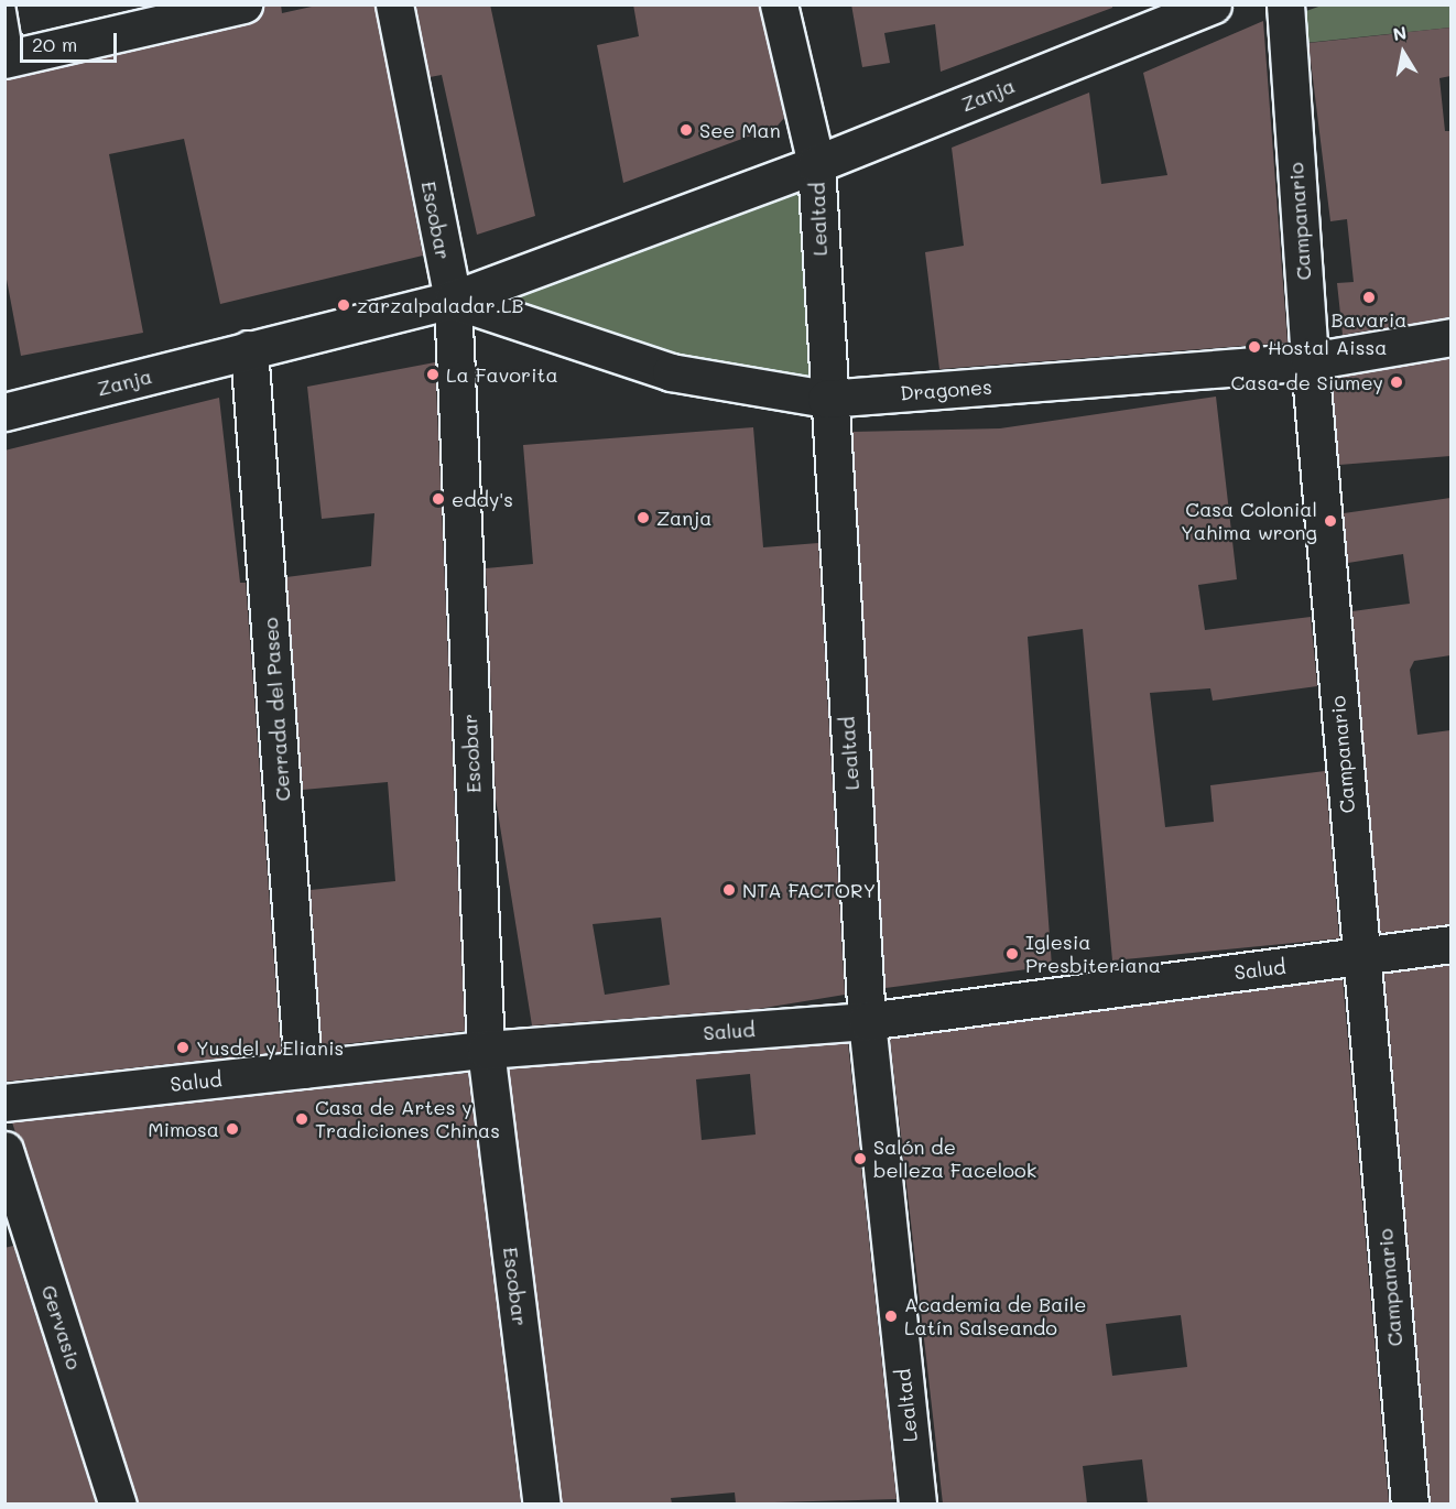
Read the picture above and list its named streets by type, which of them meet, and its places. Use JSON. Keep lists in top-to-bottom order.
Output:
{
  "streets": {
    "street": [
      "Zanja",
      "Lealtad",
      "Escobar",
      "Campanario",
      "Dragones",
      "Cerrada del Paseo",
      "Salud",
      "Gervasio"
    ]
  },
  "crossings": [
    ["Zanja", "Lealtad"],
    ["Zanja", "Escobar"],
    ["Zanja", "Dragones"],
    ["Zanja", "Cerrada del Paseo"],
    ["Lealtad", "Dragones"],
    ["Lealtad", "Salud"],
    ["Escobar", "Dragones"],
    ["Escobar", "Salud"],
    ["Campanario", "Dragones"],
    ["Campanario", "Salud"],
    ["Cerrada del Paseo", "Salud"]
  ],
  "places": [
    "See Man",
    "Bavaria",
    "zarzalpaladar.LB",
    "Hostal Aissa",
    "La Favorita",
    "Casa de Siumey",
    "eddy's",
    "Zanja",
    "Casa Colonial Yahima wrong",
    "NTA FACTORY",
    "Iglesia Presbiteriana",
    "Yusdel y Elianis",
    "Casa de Artes y Tradiciones Chinas",
    "Mimosa",
    "Salón de belleza Facelook",
    "Academia de Baile Latín Salseando"
  ],
  "scale_bar": "20 m",
  "north": "top"
}
